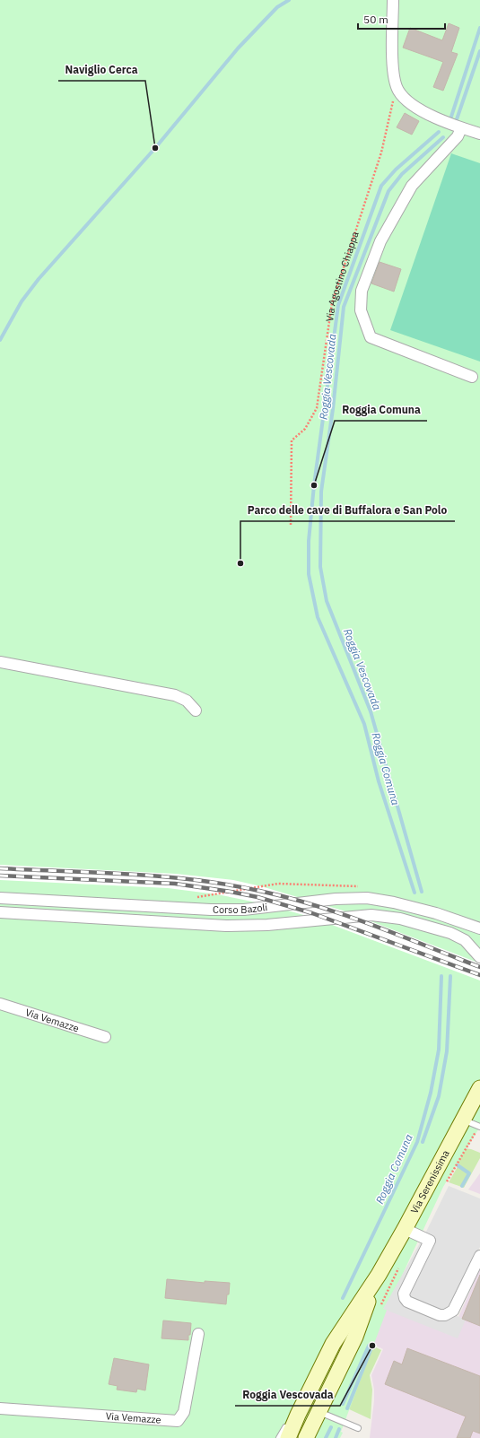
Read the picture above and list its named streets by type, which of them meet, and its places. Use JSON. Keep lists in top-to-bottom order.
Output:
{
  "streets": {
    "main road": ["Via Serenissima"],
    "street": ["Corso Bazoli", "Via Vemazze"],
    "path": ["Via Agostino Chiappa"]
  },
  "water": ["Roggia Vescovada", "Roggia Comuna"],
  "places": [
    "Naviglio Cerca",
    "Roggia Comuna",
    "Parco delle cave di Buffalora e San Polo",
    "Roggia Vescovada"
  ],
  "scale_bar": "50 m"
}
